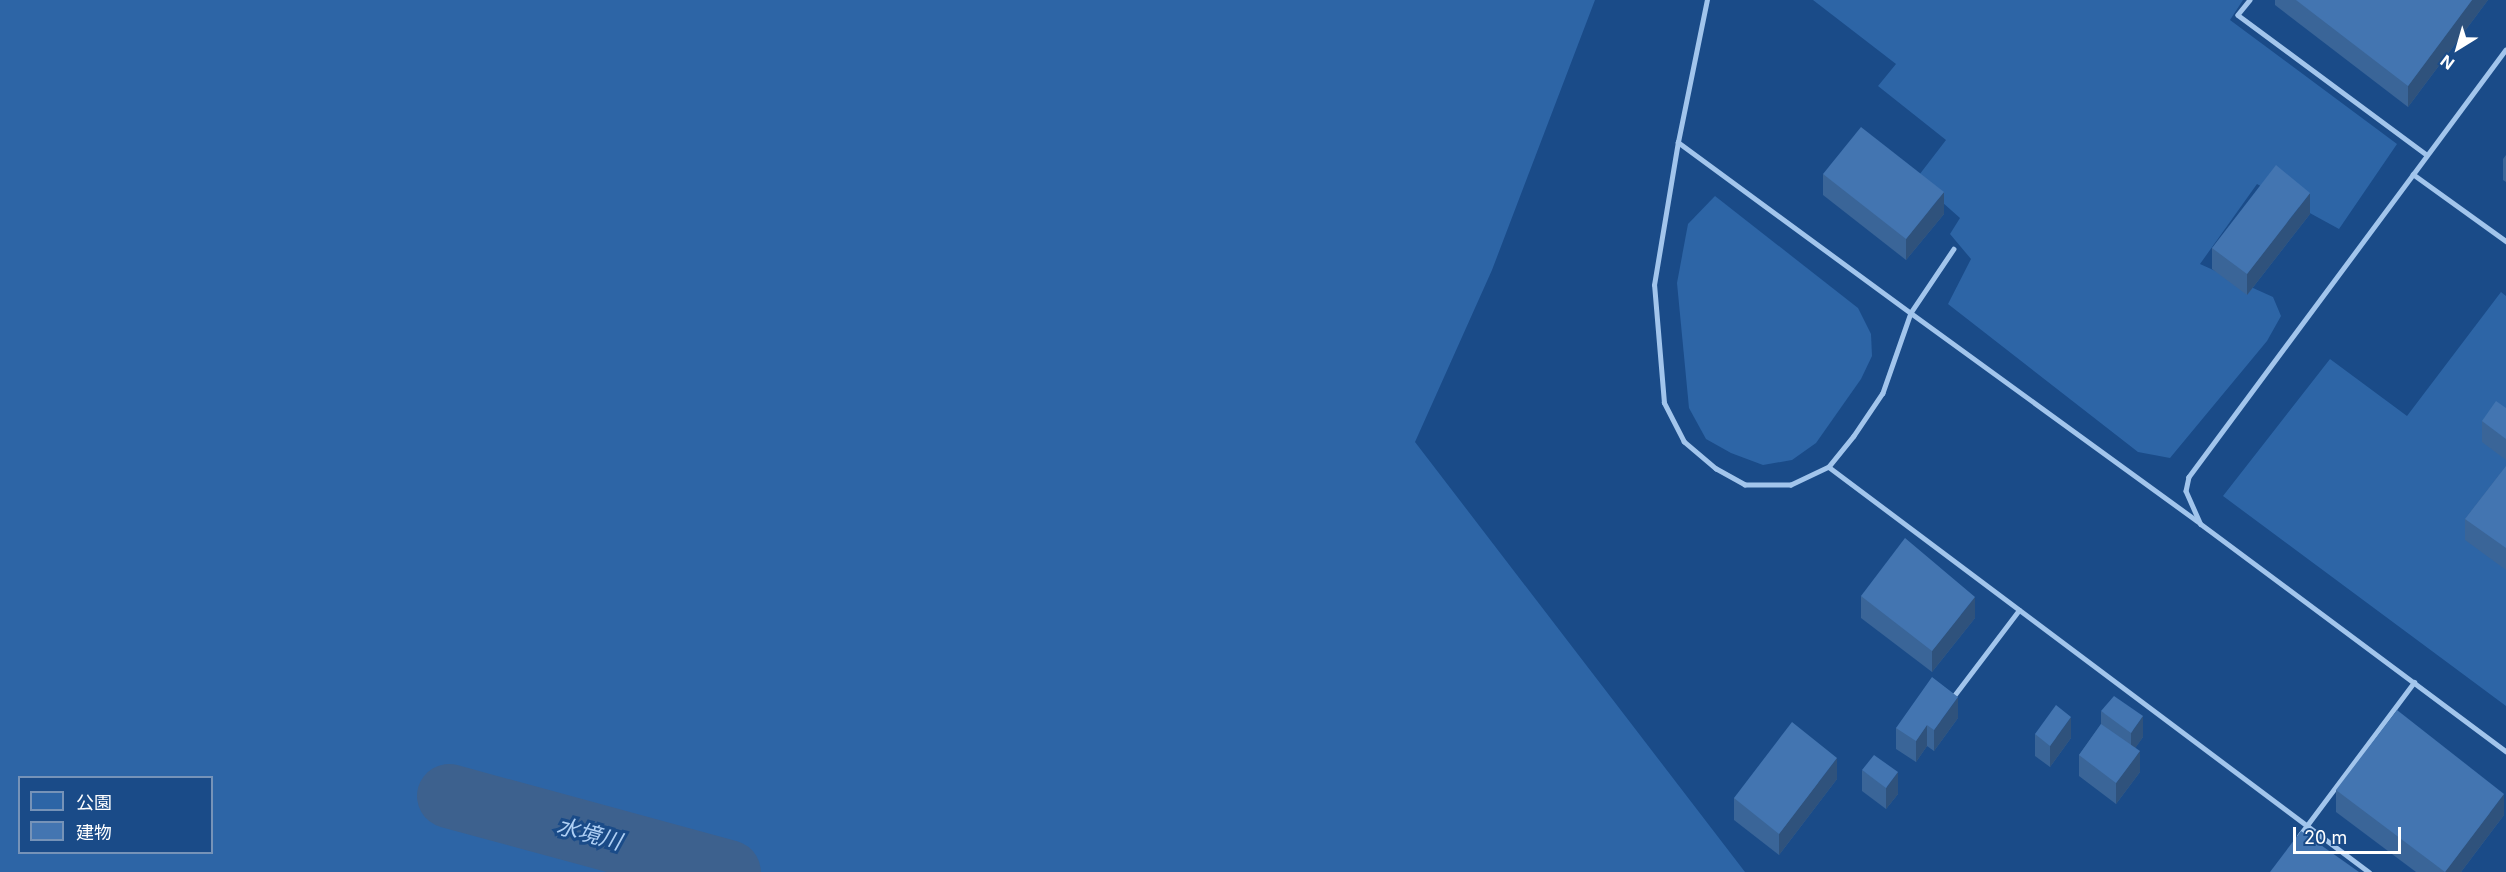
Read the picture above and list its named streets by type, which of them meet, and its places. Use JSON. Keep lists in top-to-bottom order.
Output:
{
  "water": ["水境川"],
  "legend": ["公園", "建物"],
  "scale_bar": "20 m",
  "north": "bottom left"
}
